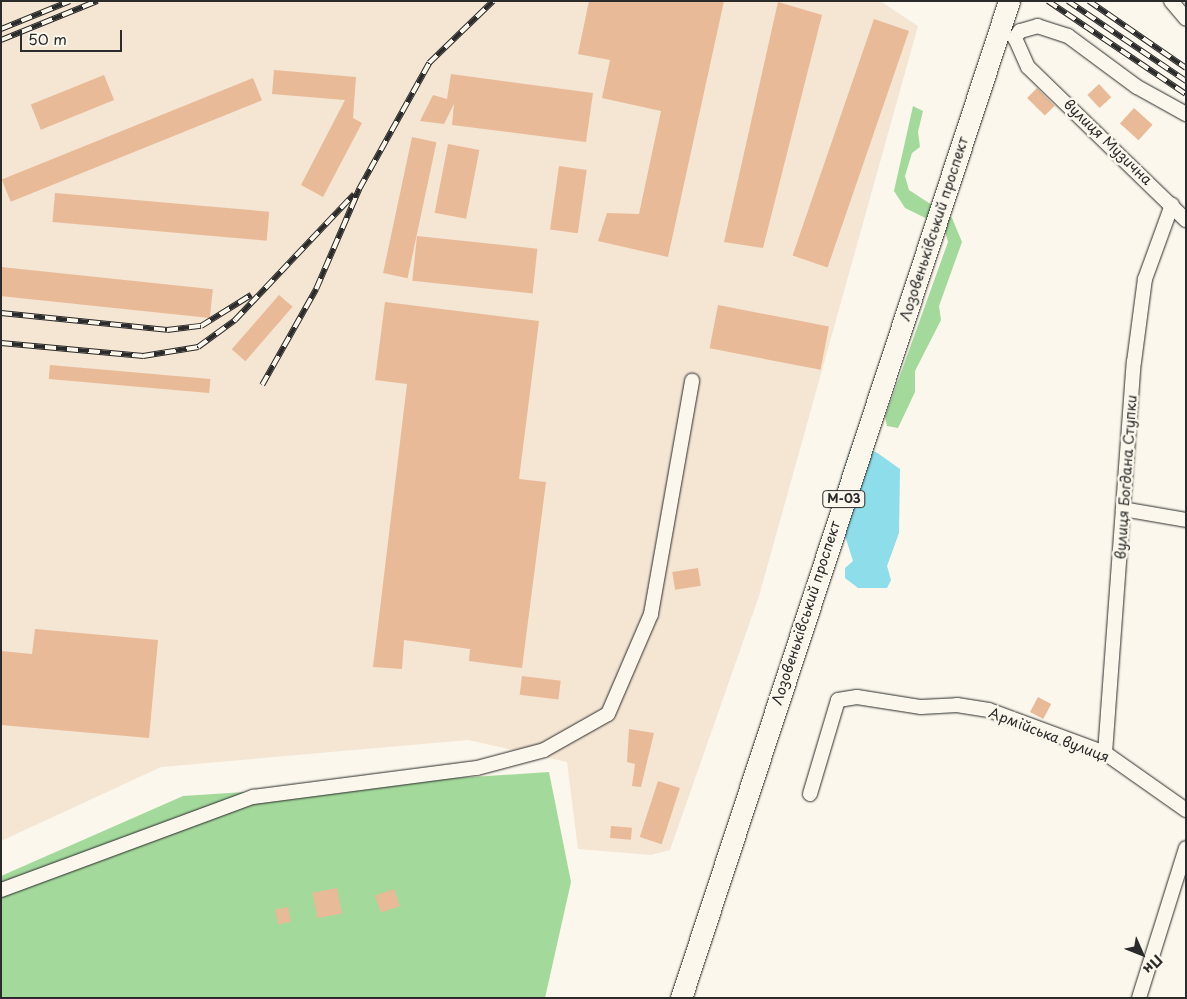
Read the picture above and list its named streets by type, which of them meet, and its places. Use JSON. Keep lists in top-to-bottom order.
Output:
{
  "streets": {
    "highway": ["Лозовеньківський проспект", "М-03"],
    "street": ["вулиця Музична", "вулиця Богдана Ступки", "Армійська вулиця"]
  },
  "crossings": [
    ["вулиця Музична", "вулиця Богдана Ступки"],
    ["вулиця Богдана Ступки", "Армійська вулиця"]
  ],
  "scale_bar": "50 m",
  "north": "bottom right"
}
